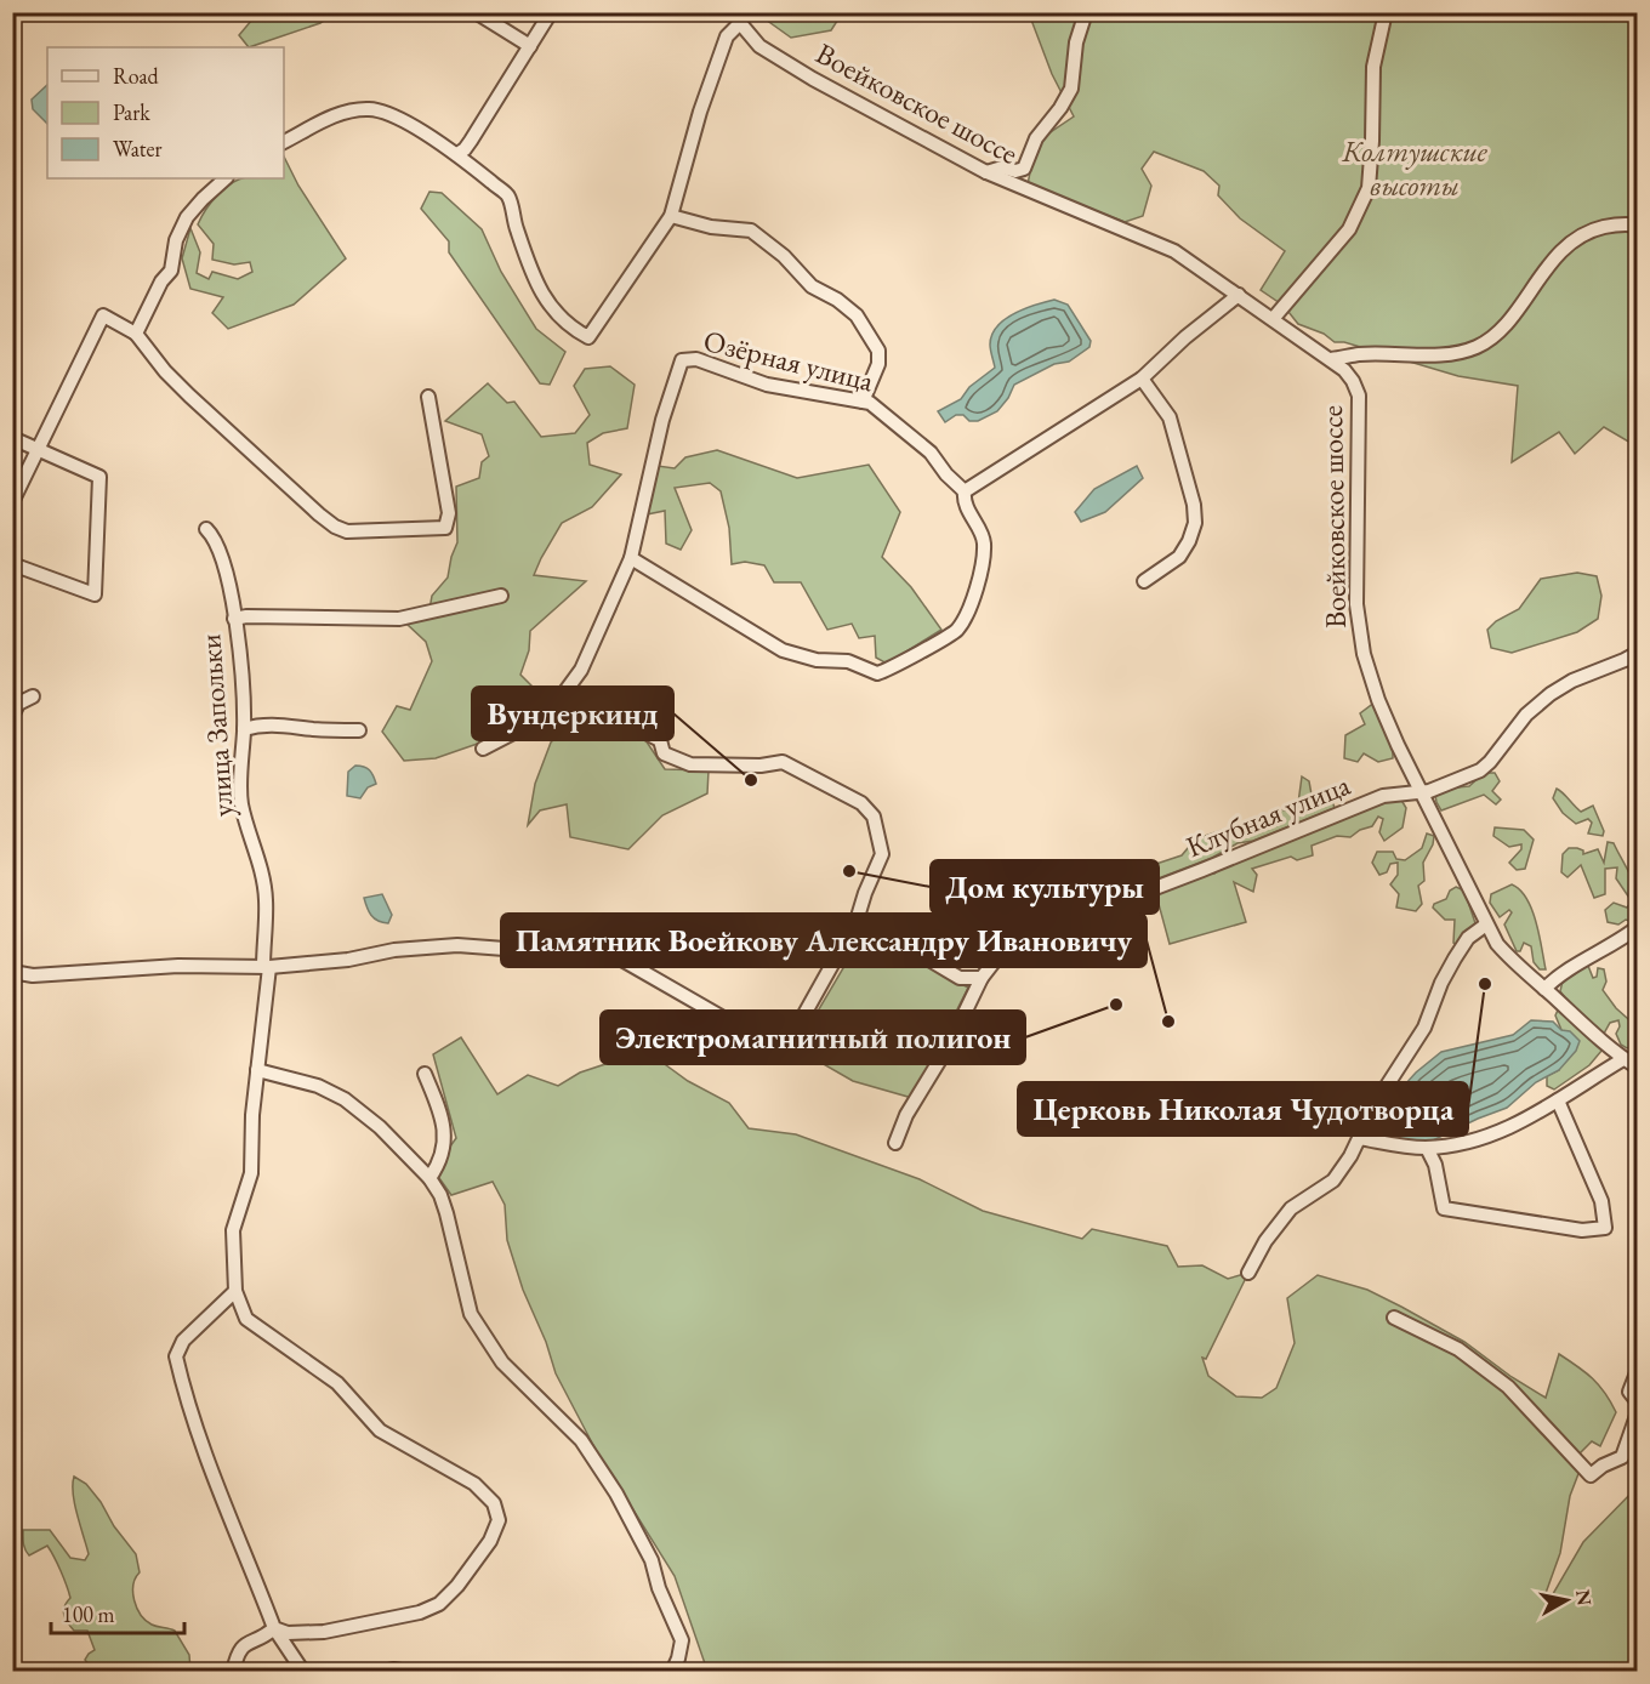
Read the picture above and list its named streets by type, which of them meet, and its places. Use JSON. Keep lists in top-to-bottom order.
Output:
{
  "streets": {
    "street": [
      "Воейковское шоссе",
      "Озёрная улица",
      "улица Запольки",
      "Клубная улица"
    ]
  },
  "crossings": [
    ["Воейковское шоссе", "Клубная улица"]
  ],
  "parks": ["Колтушские высоты"],
  "places": [
    "Вундеркинд",
    "Дом культуры",
    "Церковь Николая Чудотворца",
    "Электромагнитный полигон",
    "Памятник Воейкову Александру Ивановичу"
  ],
  "legend": ["Road", "Park", "Water"],
  "scale_bar": "100 m",
  "north": "right"
}
